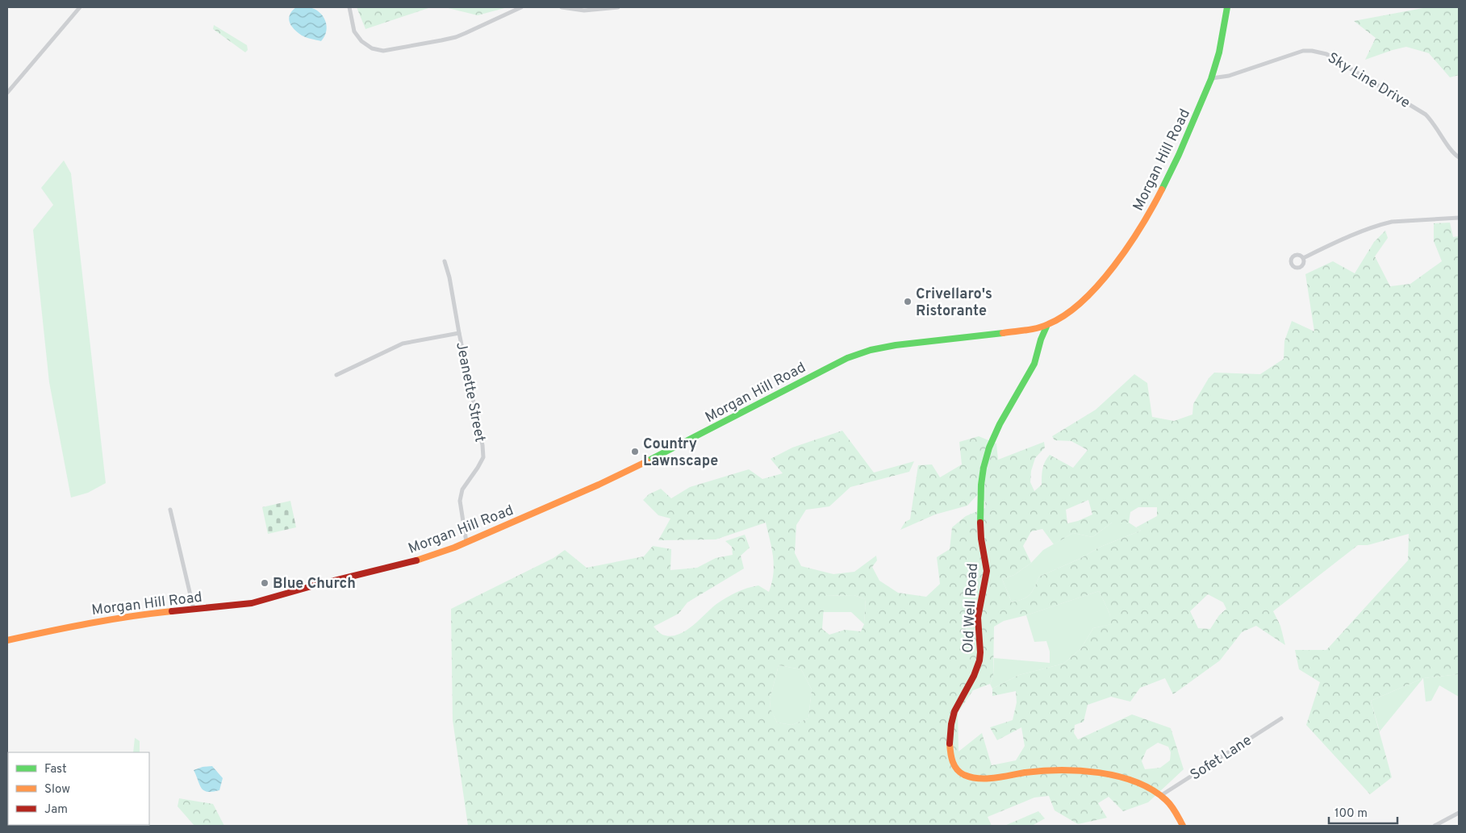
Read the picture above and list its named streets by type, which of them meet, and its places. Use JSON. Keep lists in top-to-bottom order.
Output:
{
  "streets": {
    "main road": ["Morgan Hill Road", "Old Well Road"],
    "street": ["Sky Line Drive", "Jeanette Street", "Sofet Lane"]
  },
  "crossings": [
    ["Sky Line Drive", "Morgan Hill Road"],
    ["Morgan Hill Road", "Jeanette Street"],
    ["Morgan Hill Road", "Old Well Road"],
    ["Old Well Road", "Sofet Lane"]
  ],
  "places": ["Crivellaro's Ristorante", "Country Lawnscape", "Blue Church"],
  "legend": ["Fast", "Slow", "Jam"],
  "scale_bar": "100 m"
}
